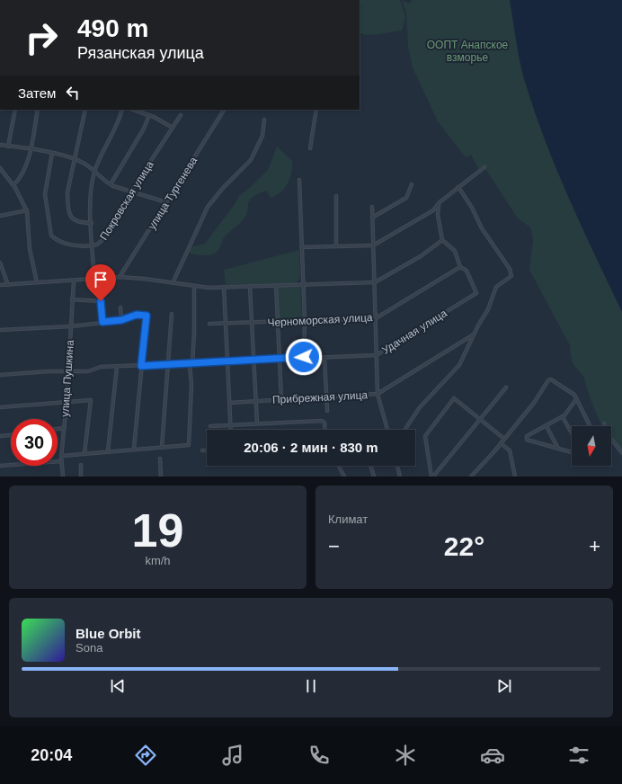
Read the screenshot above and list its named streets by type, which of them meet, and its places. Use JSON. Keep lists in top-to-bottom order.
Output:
{
  "streets": {
    "street": [
      "улица Тургенева",
      "Покровская улица",
      "Черноморская улица",
      "Удачная улица",
      "улица Пушкина",
      "Прибрежная улица"
    ]
  },
  "crossings": [
    ["Черноморская улица", "Удачная улица"],
    ["Удачная улица", "улица Пушкина"]
  ],
  "parks": ["ООПТ Анапское взморье"],
  "north": "bottom",
  "page": {
    "turn": ["490 m", "Рязанская улица"],
    "then": "Затем",
    "limit": "30",
    "trip": "20:06 · 2 мин · 830 m",
    "tile": [
      ["19", "km/h"],
      "Климат"
    ],
    "heat": ["−", "22°", "+"],
    "song": ["Blue Orbit", "Sona"],
    "tabs": "20:04"
  }
}
